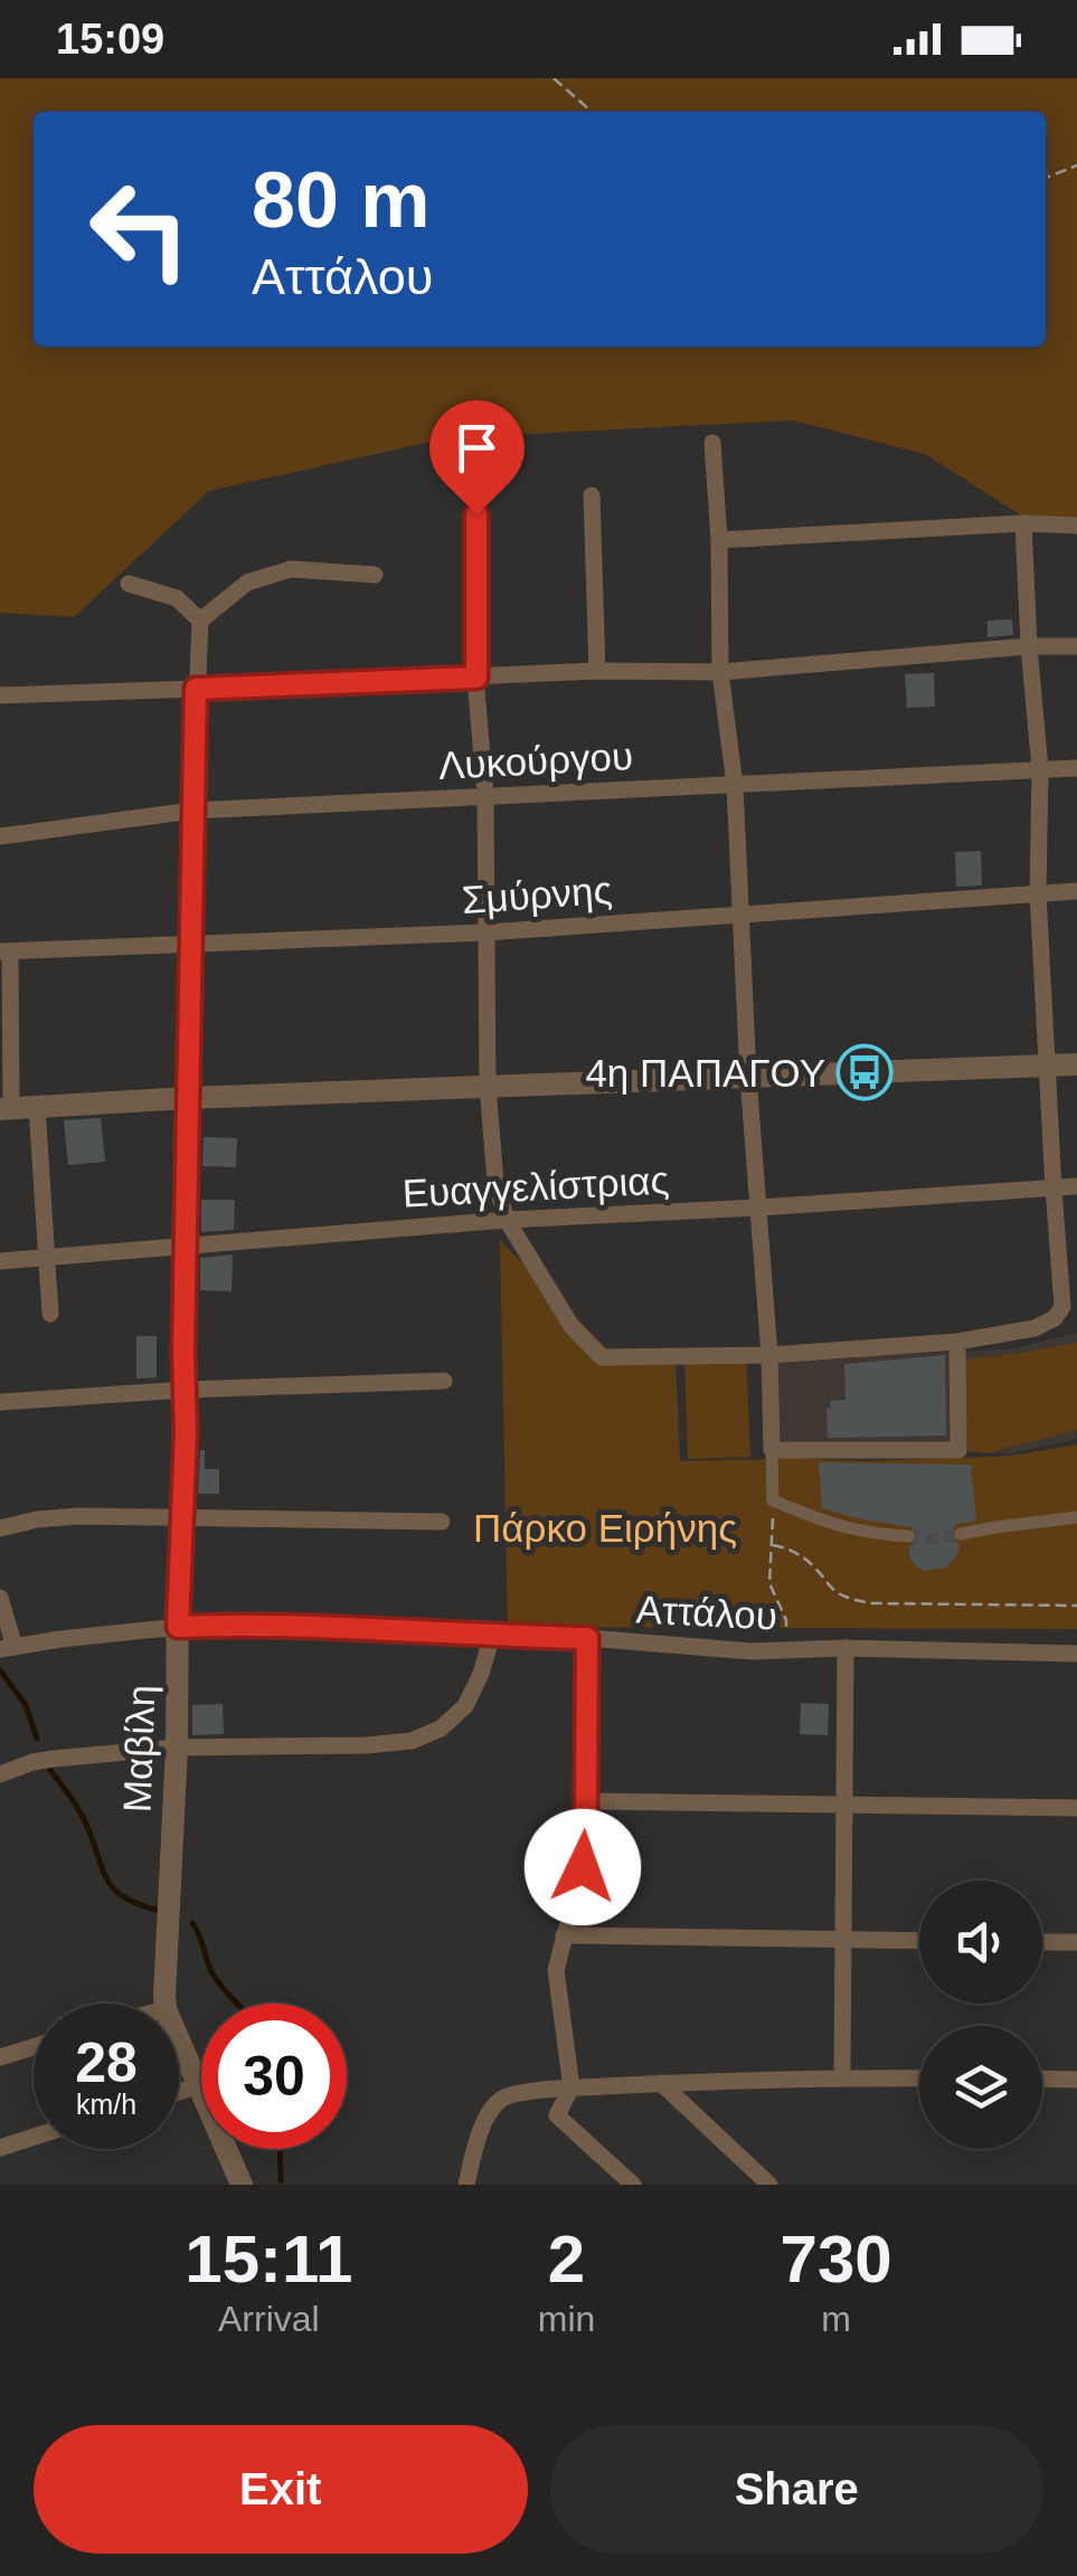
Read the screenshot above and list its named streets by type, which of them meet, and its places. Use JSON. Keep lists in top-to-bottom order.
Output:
{
  "streets": {
    "street": [
      "Λυκούργου",
      "Σμύρνης",
      "Ευαγγελίστριας",
      "Αττάλου",
      "Μαβίλη"
    ]
  },
  "crossings": [
    ["Ευαγγελίστριας", "Μαβίλη"],
    ["Αττάλου", "Μαβίλη"]
  ],
  "parks": ["Πάρκο Ειρήνης"],
  "places": {
    "bus stop": ["4η ΠΑΠΑΓΟΥ"]
  },
  "page": {
    "status": "15:09",
    "turn": ["80 m", "Αττάλου"],
    "speed": "28 km/h",
    "limit": "30",
    "eta": [
      "15:11",
      "Arrival",
      "2",
      "min",
      "730",
      "m"
    ],
    "buttons": ["Exit", "Share"]
  }
}
